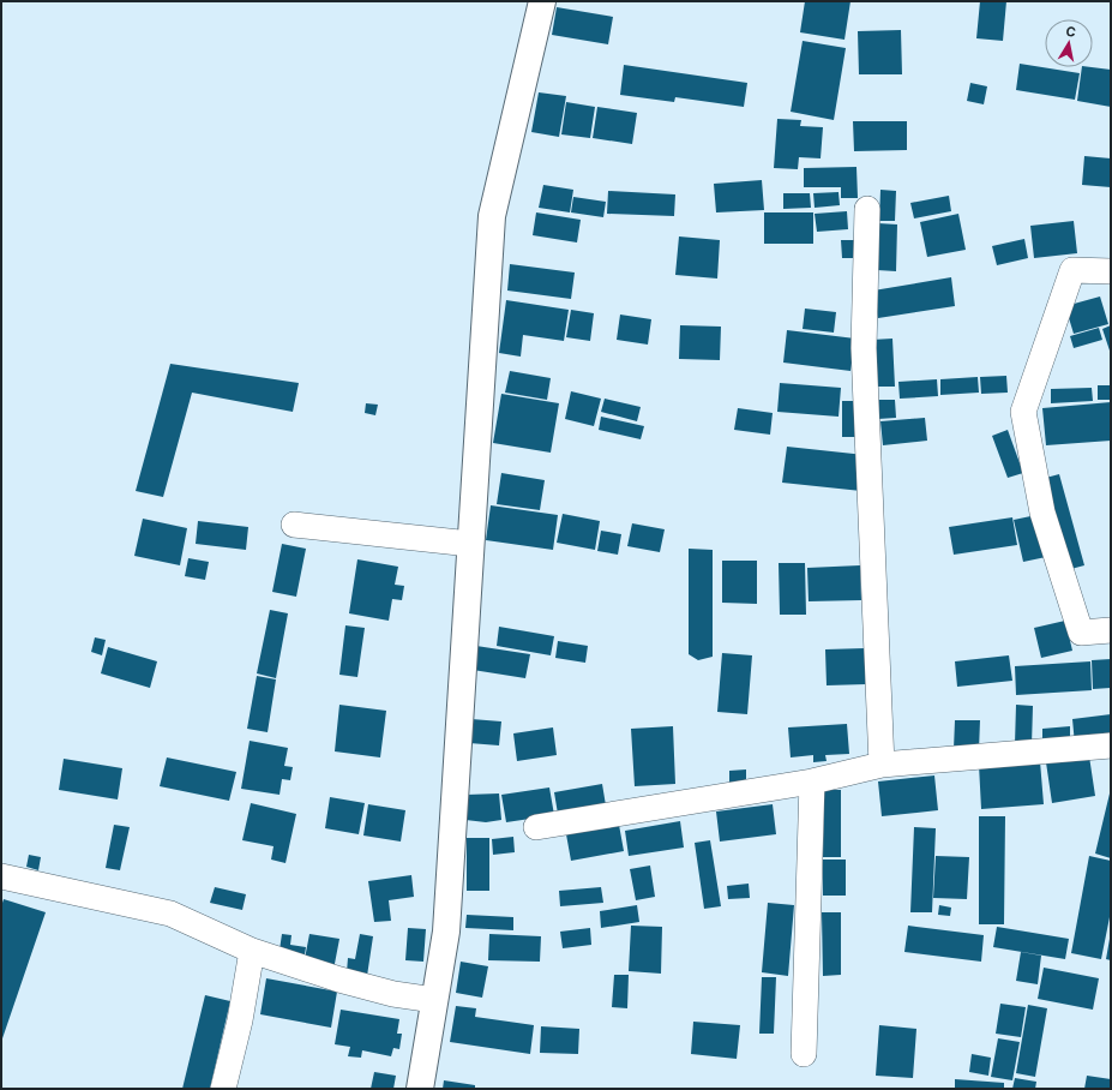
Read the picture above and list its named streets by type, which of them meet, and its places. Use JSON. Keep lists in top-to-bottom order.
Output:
{
  "north": "top"
}
